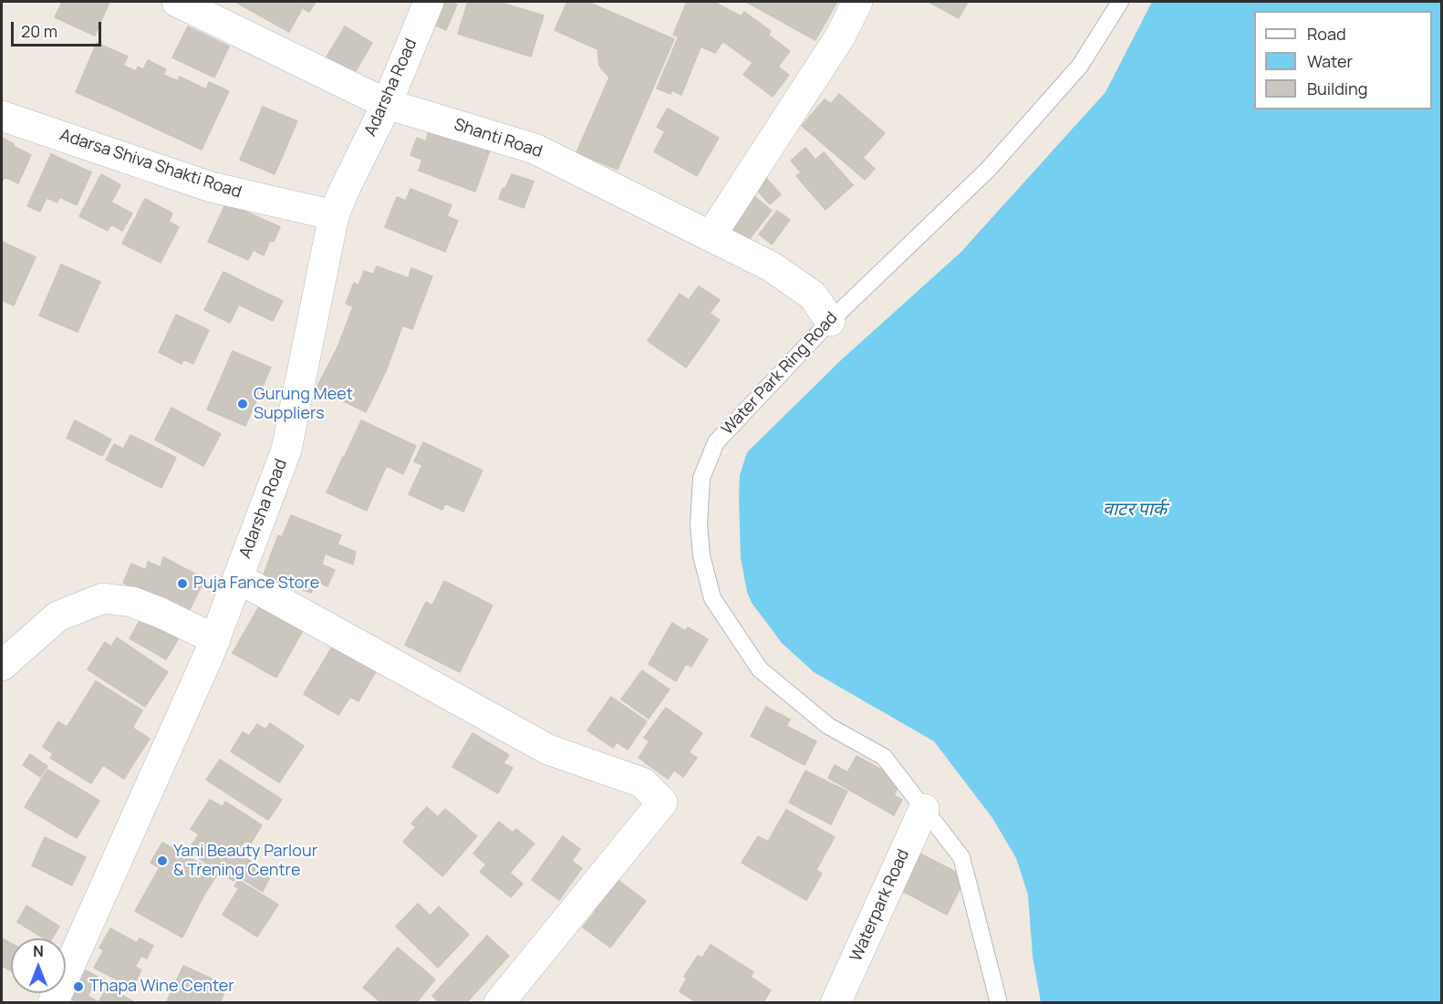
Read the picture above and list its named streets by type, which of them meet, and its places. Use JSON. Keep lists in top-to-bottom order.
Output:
{
  "streets": {
    "street": [
      "Adarsha Road",
      "Shanti Road",
      "Adarsa Shiva Shakti Road",
      "Waterpark Road"
    ],
    "lane": ["Water Park Ring Road"]
  },
  "crossings": [
    ["Adarsha Road", "Shanti Road"],
    ["Adarsha Road", "Adarsa Shiva Shakti Road"],
    ["Shanti Road", "Water Park Ring Road"],
    ["Water Park Ring Road", "Waterpark Road"]
  ],
  "water": ["वाटर पार्क"],
  "places": [
    "Gurung Meet Suppliers",
    "Puja Fance Store",
    "Yani Beauty Parlour & Trening Centre",
    "Thapa Wine Center"
  ],
  "legend": ["Road", "Water", "Building"],
  "scale_bar": "20 m",
  "north": "top"
}
